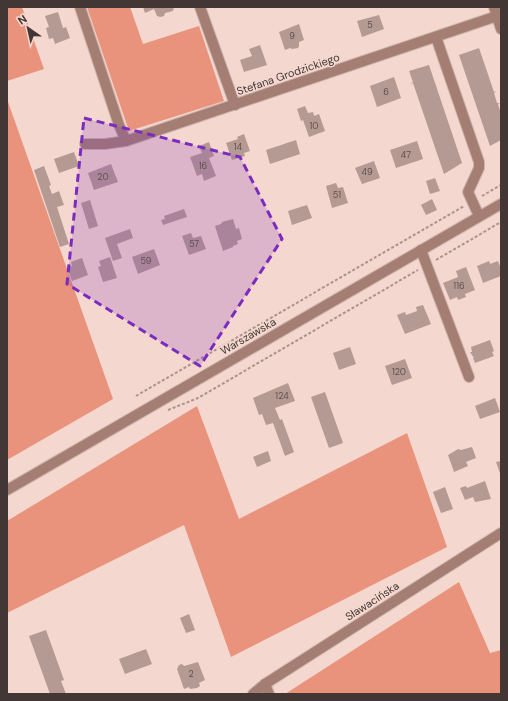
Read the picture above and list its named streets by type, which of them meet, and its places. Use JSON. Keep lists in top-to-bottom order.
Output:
{
  "streets": {
    "street": ["Stefana Grodzickiego", "Warszawska", "Sławacińska"]
  },
  "house_numbers": [
    "5",
    "9",
    "6",
    "10",
    "14",
    "47",
    "16",
    "49",
    "20",
    "51",
    "57",
    "59",
    "116",
    "120",
    "124",
    "2"
  ],
  "north": "top left"
}
